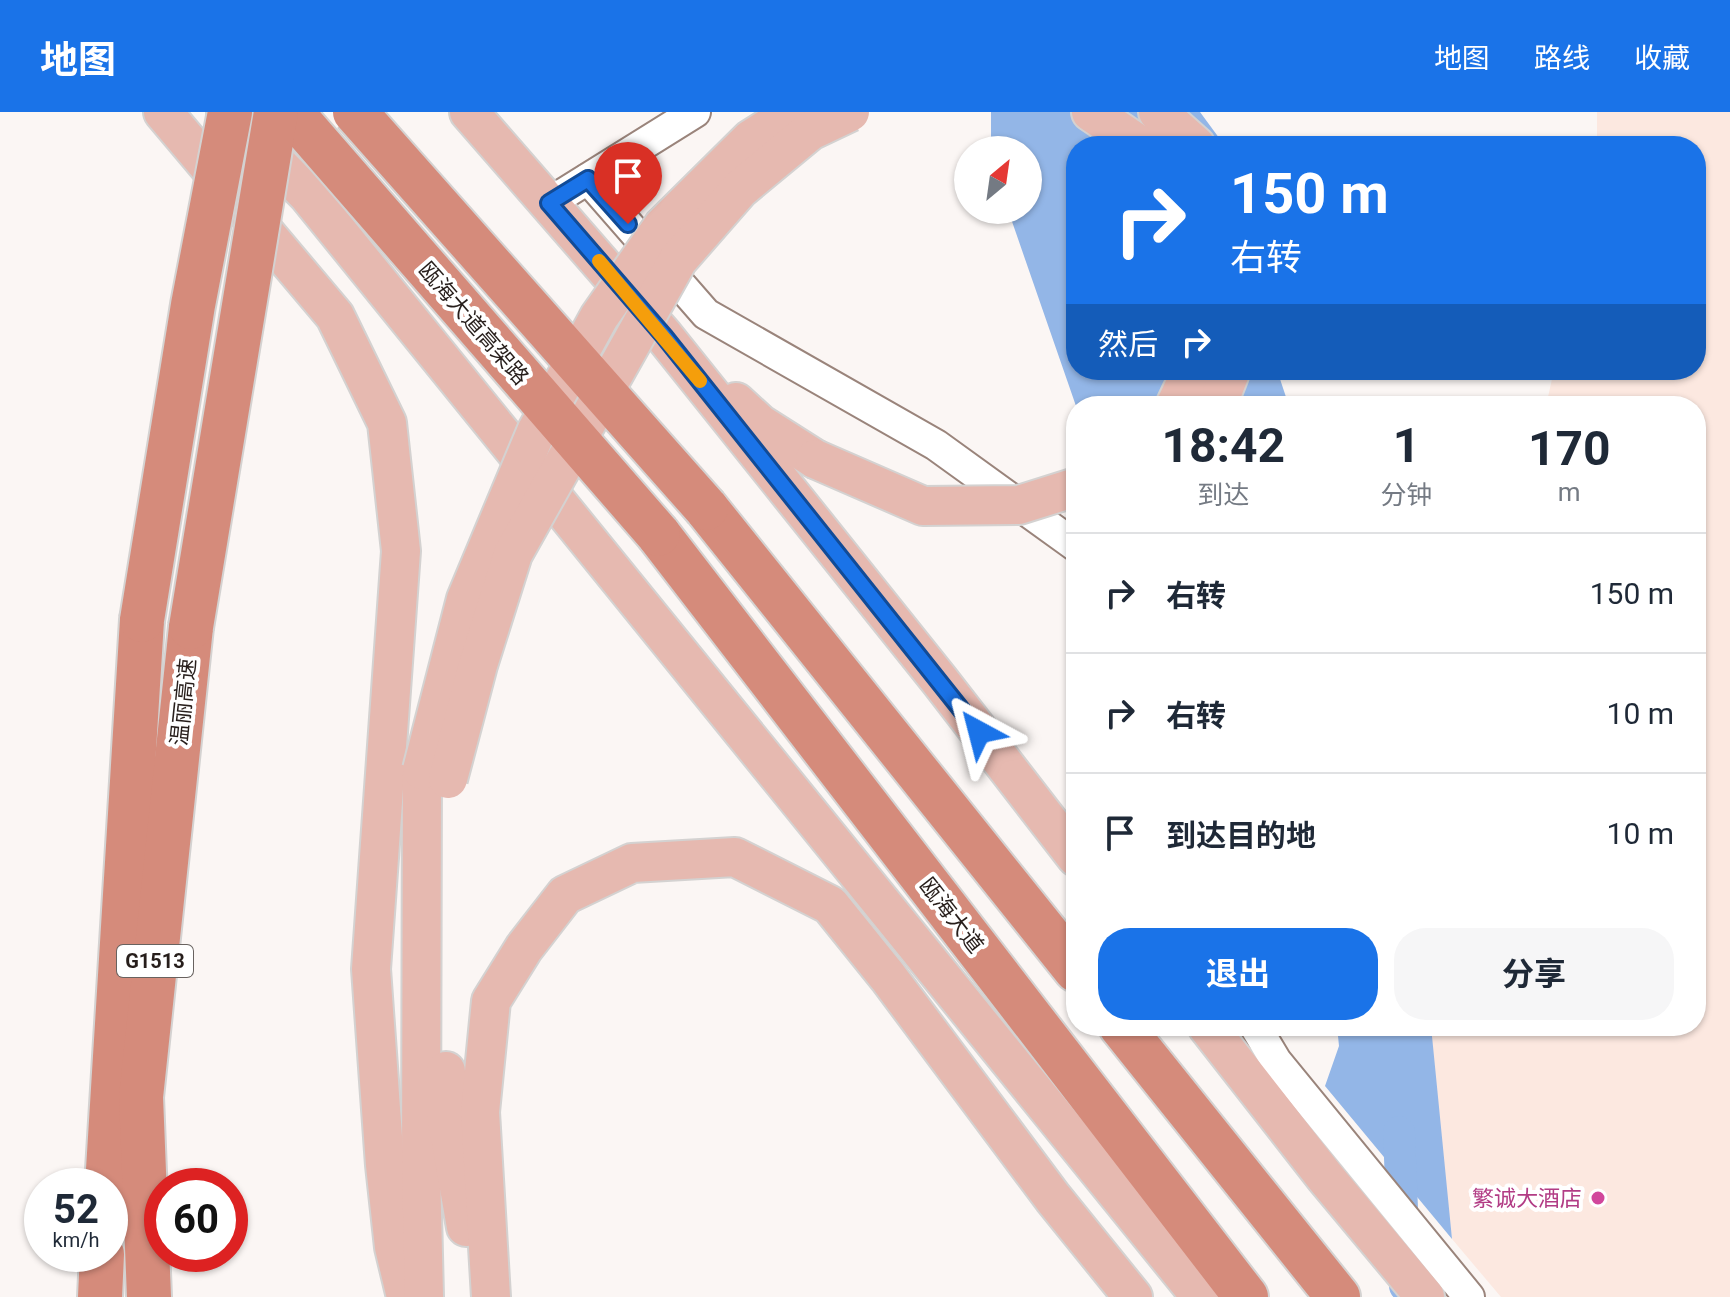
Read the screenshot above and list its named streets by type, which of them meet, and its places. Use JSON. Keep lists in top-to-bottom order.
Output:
{
  "streets": {
    "highway": [
      "瓯海大道高架路",
      "温丽高速",
      "瓯海大道",
      "G1513"
    ]
  },
  "crossings": [
    ["瓯海大道高架路", "瓯海大道"]
  ],
  "places": ["繁诚大酒店"],
  "north": "top right",
  "page": {
    "header": "地图",
    "nav": ["地图", "路线", "收藏"],
    "turn": ["150 m", "右转"],
    "then": "然后",
    "eta": [
      "18:42",
      "到达",
      "1",
      "分钟",
      "170",
      "m"
    ],
    "list": [
      {
        "name": "右转",
        "value": "150 m"
      },
      {
        "name": "右转",
        "value": "10 m"
      },
      {
        "name": "到达目的地",
        "value": "10 m"
      }
    ],
    "buttons": ["退出", "分享"],
    "speed": "52 km/h",
    "limit": "60"
  }
}
